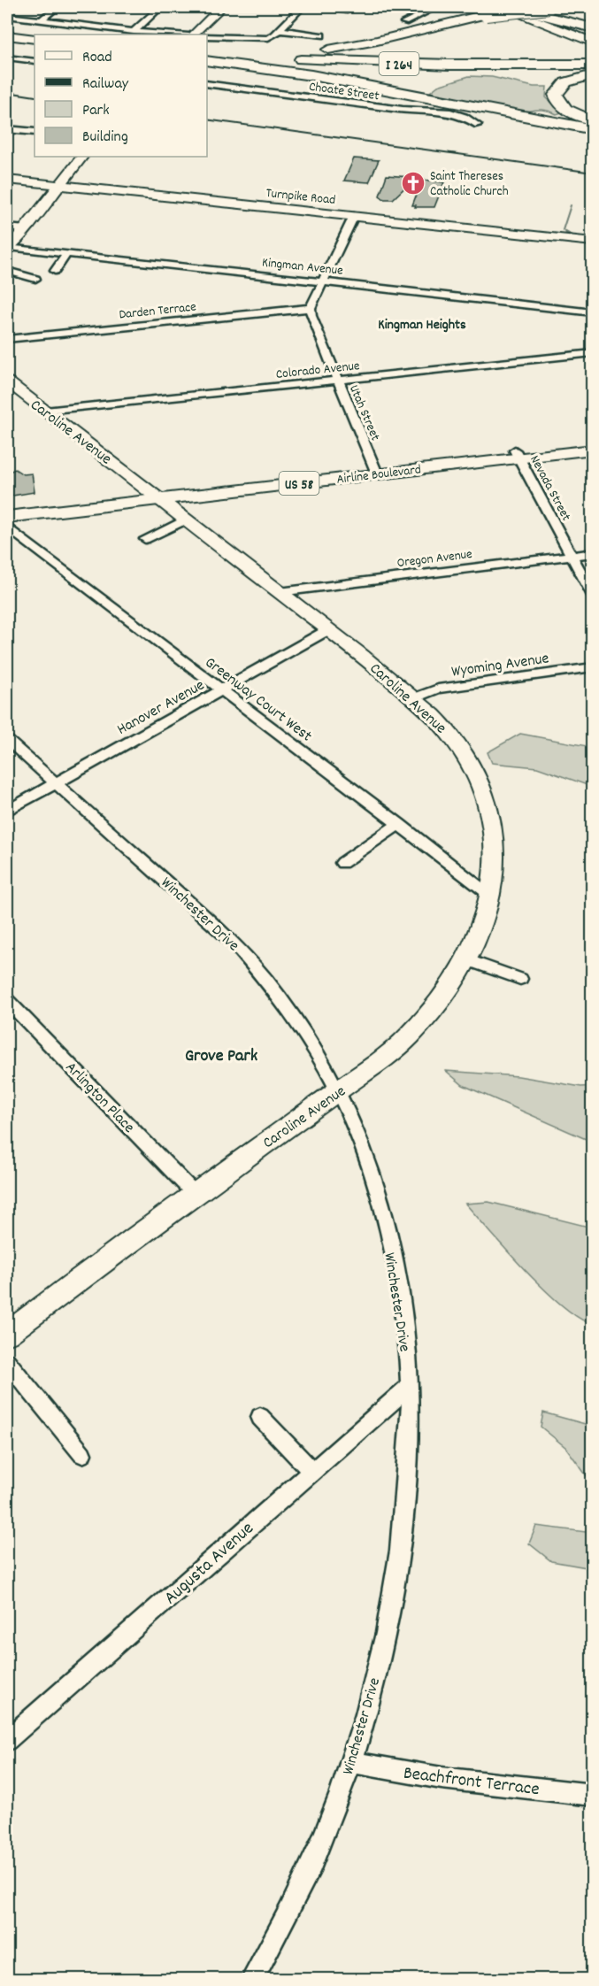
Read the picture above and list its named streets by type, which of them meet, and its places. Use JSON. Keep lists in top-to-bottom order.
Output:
{
  "streets": {
    "highway": ["I 264"],
    "main road": ["Airline Boulevard", "US 58"],
    "street": [
      "Choate Street",
      "Turnpike Road",
      "Kingman Avenue",
      "Darden Terrace",
      "Colorado Avenue",
      "Utah Street",
      "Caroline Avenue",
      "Nevada Street",
      "Oregon Avenue",
      "Wyoming Avenue",
      "Greenway Court West",
      "Hanover Avenue",
      "Winchester Drive",
      "Arlington Place",
      "Augusta Avenue",
      "Beachfront Terrace"
    ]
  },
  "crossings": [
    ["Darden Terrace", "Utah Street"],
    ["Colorado Avenue", "Utah Street"],
    ["Colorado Avenue", "Caroline Avenue"],
    ["Utah Street", "Airline Boulevard"],
    ["Caroline Avenue", "Airline Boulevard"],
    ["Caroline Avenue", "Oregon Avenue"],
    ["Caroline Avenue", "Wyoming Avenue"],
    ["Caroline Avenue", "Greenway Court West"],
    ["Caroline Avenue", "Hanover Avenue"],
    ["Caroline Avenue", "Winchester Drive"],
    ["Caroline Avenue", "Arlington Place"],
    ["Airline Boulevard", "Nevada Street"],
    ["Nevada Street", "Oregon Avenue"],
    ["Greenway Court West", "Hanover Avenue"],
    ["Hanover Avenue", "Winchester Drive"],
    ["Winchester Drive", "Augusta Avenue"],
    ["Winchester Drive", "Beachfront Terrace"]
  ],
  "districts": ["Kingman Heights", "Grove Park"],
  "places": {
    "church": ["Saint Thereses Catholic Church"]
  },
  "legend": [
    "Road",
    "Railway",
    "Park",
    "Building"
  ]
}
